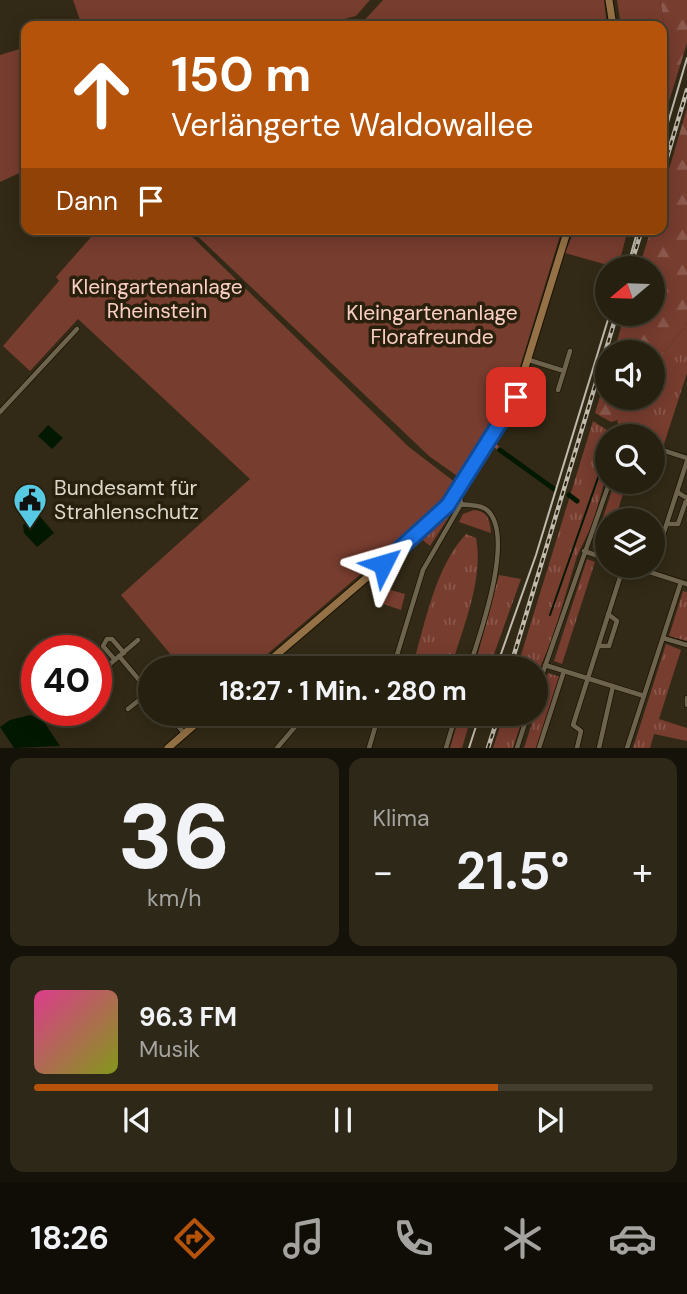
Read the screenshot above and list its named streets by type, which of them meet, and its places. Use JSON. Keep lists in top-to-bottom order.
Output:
{
  "parks": ["Kleingartenanlage Rheinstein", "Kleingartenanlage Florafreunde"],
  "places": {
    "public building": ["Bundesamt für Strahlenschutz"]
  },
  "north": "left",
  "page": {
    "turn": ["150 m", "Verlängerte Waldowallee"],
    "then": "Dann",
    "limit": "40",
    "trip": "18:27 · 1 Min. · 280 m",
    "tile": [
      ["36", "km/h"],
      "Klima"
    ],
    "heat": ["−", "21.5°", "+"],
    "song": ["96.3 FM", "Musik"],
    "tabs": "18:26"
  }
}
